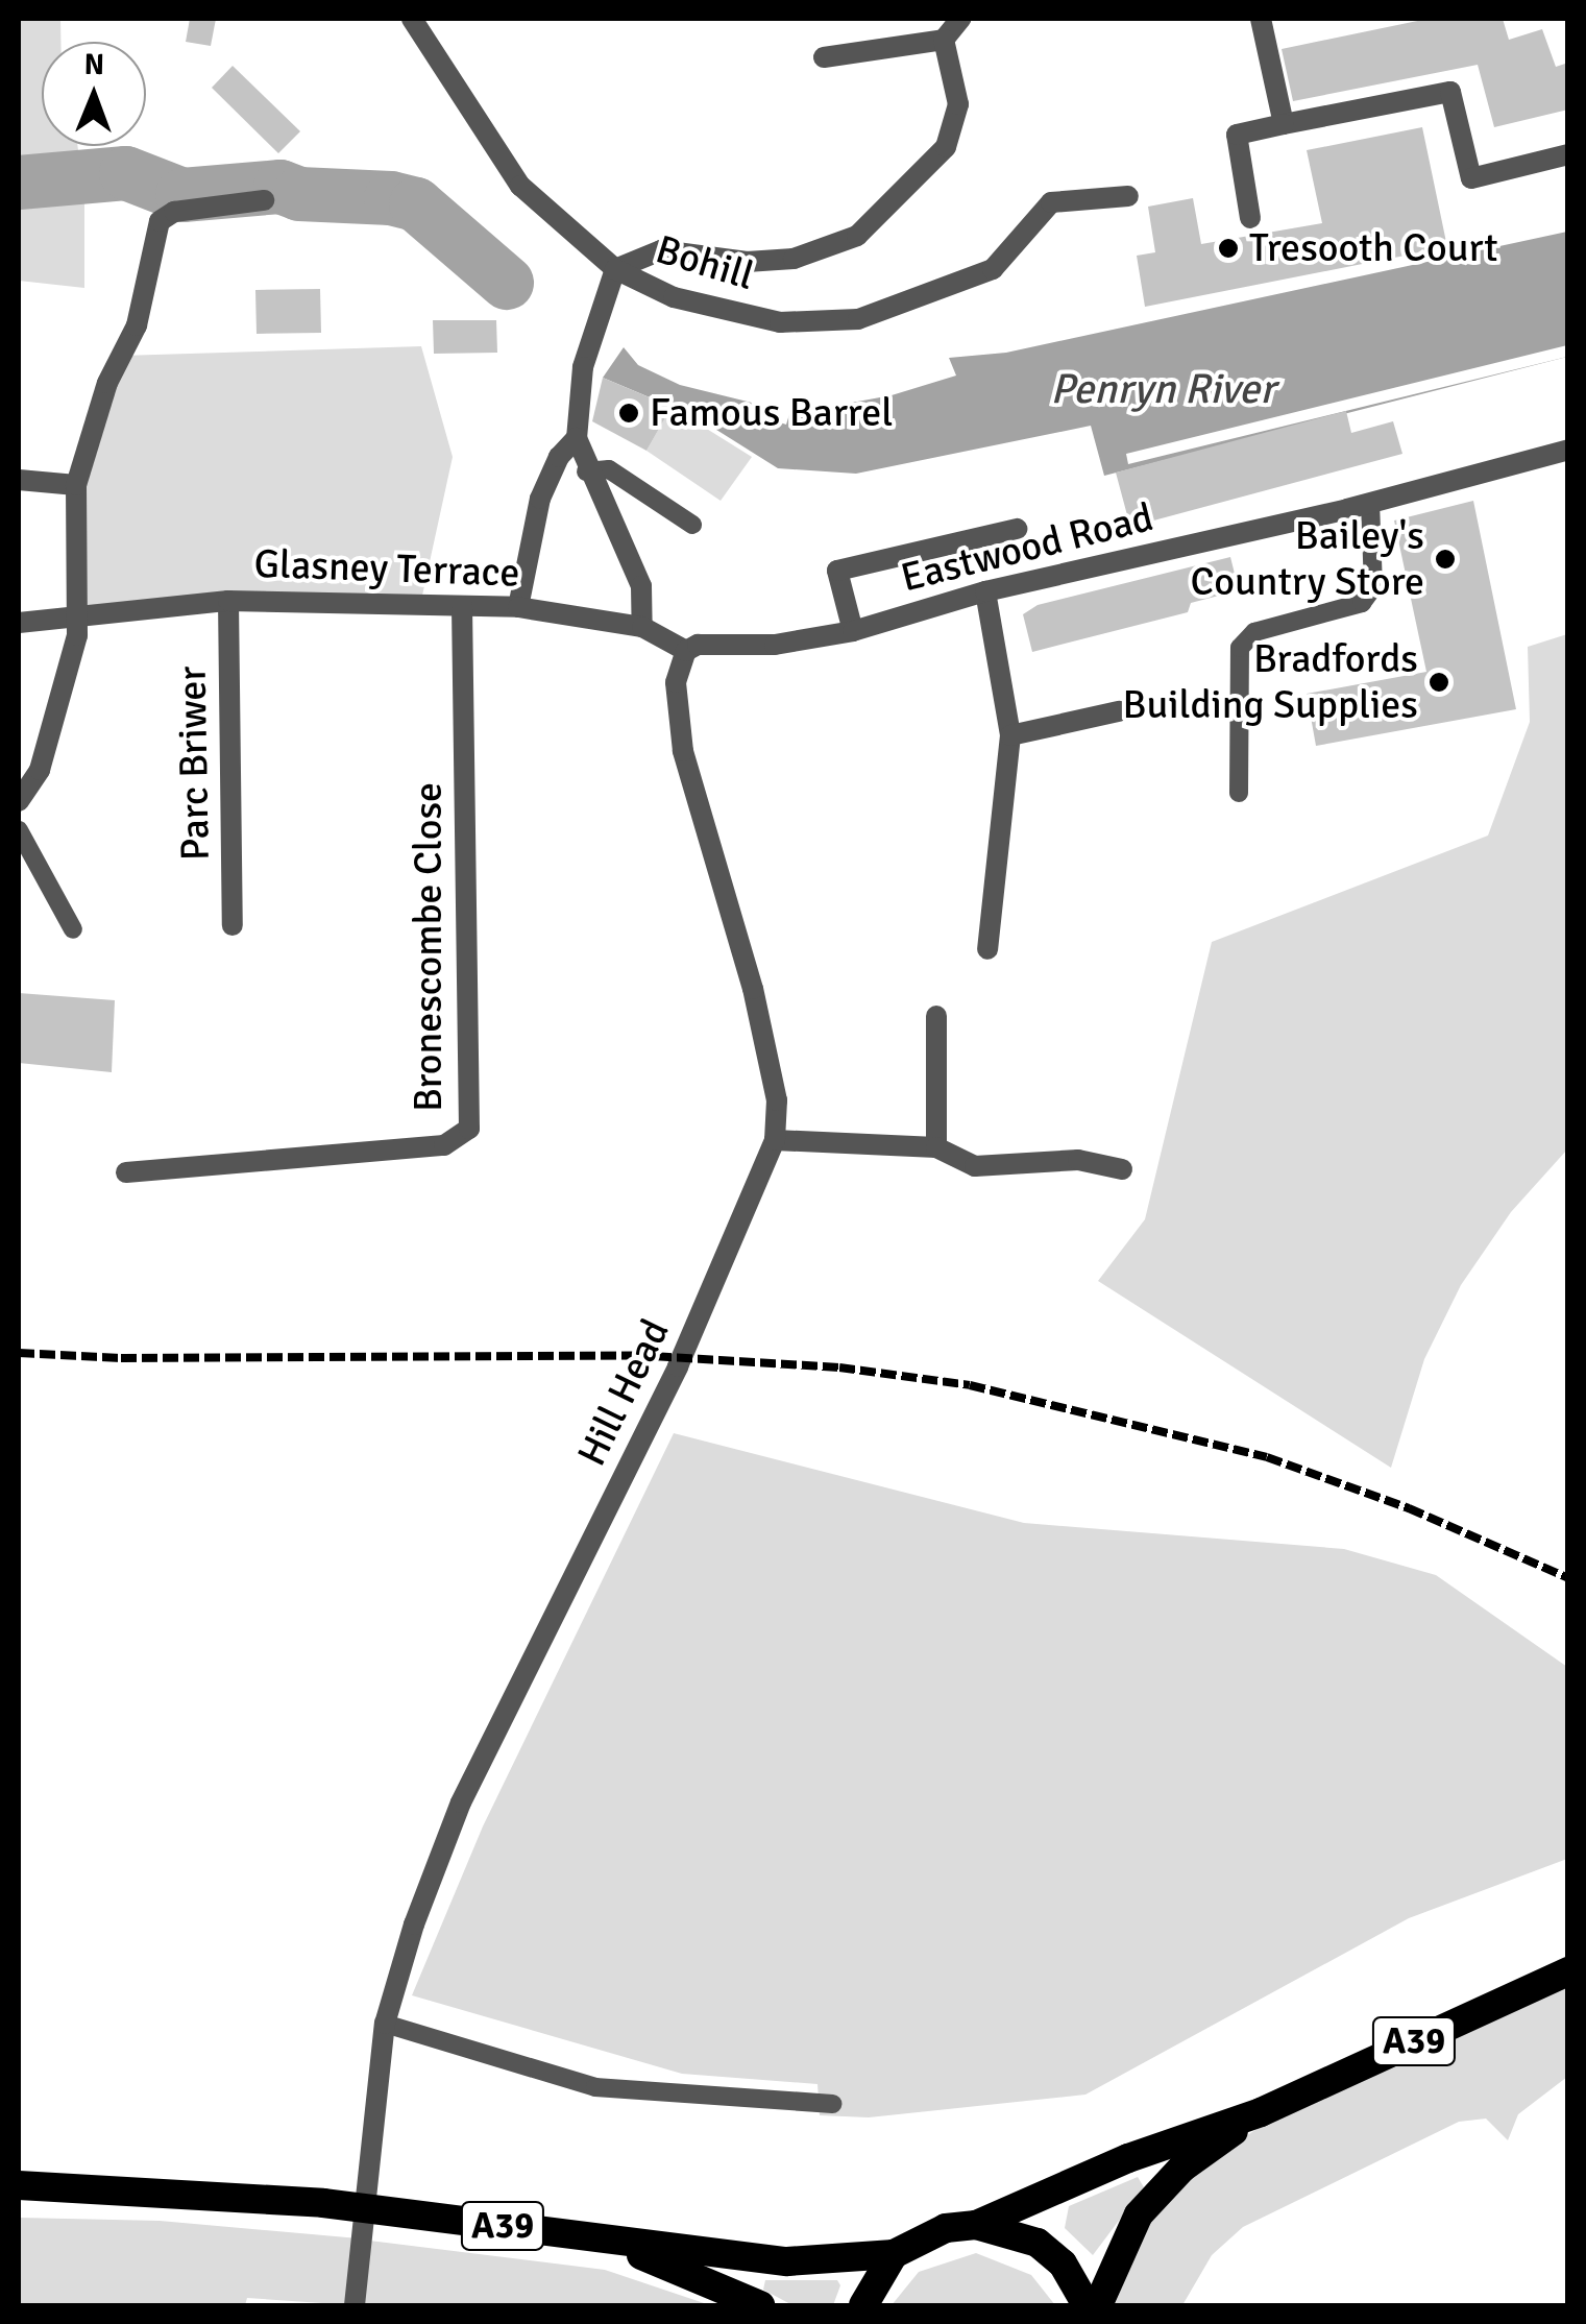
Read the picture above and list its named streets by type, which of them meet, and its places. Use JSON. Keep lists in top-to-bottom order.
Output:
{
  "streets": {
    "highway": ["A39"],
    "street": [
      "Bohill",
      "Eastwood Road",
      "Glasney Terrace",
      "Parc Briwer",
      "Bronescombe Close",
      "Hill Head"
    ]
  },
  "crossings": [
    ["Eastwood Road", "Glasney Terrace"],
    ["Eastwood Road", "Hill Head"],
    ["Glasney Terrace", "Parc Briwer"],
    ["Glasney Terrace", "Bronescombe Close"],
    ["Glasney Terrace", "Hill Head"]
  ],
  "water": ["Penryn River"],
  "places": [
    "Tresooth Court",
    "Famous Barrel",
    "Bailey's Country Store",
    "Bradfords Building Supplies"
  ],
  "north": "top"
}
